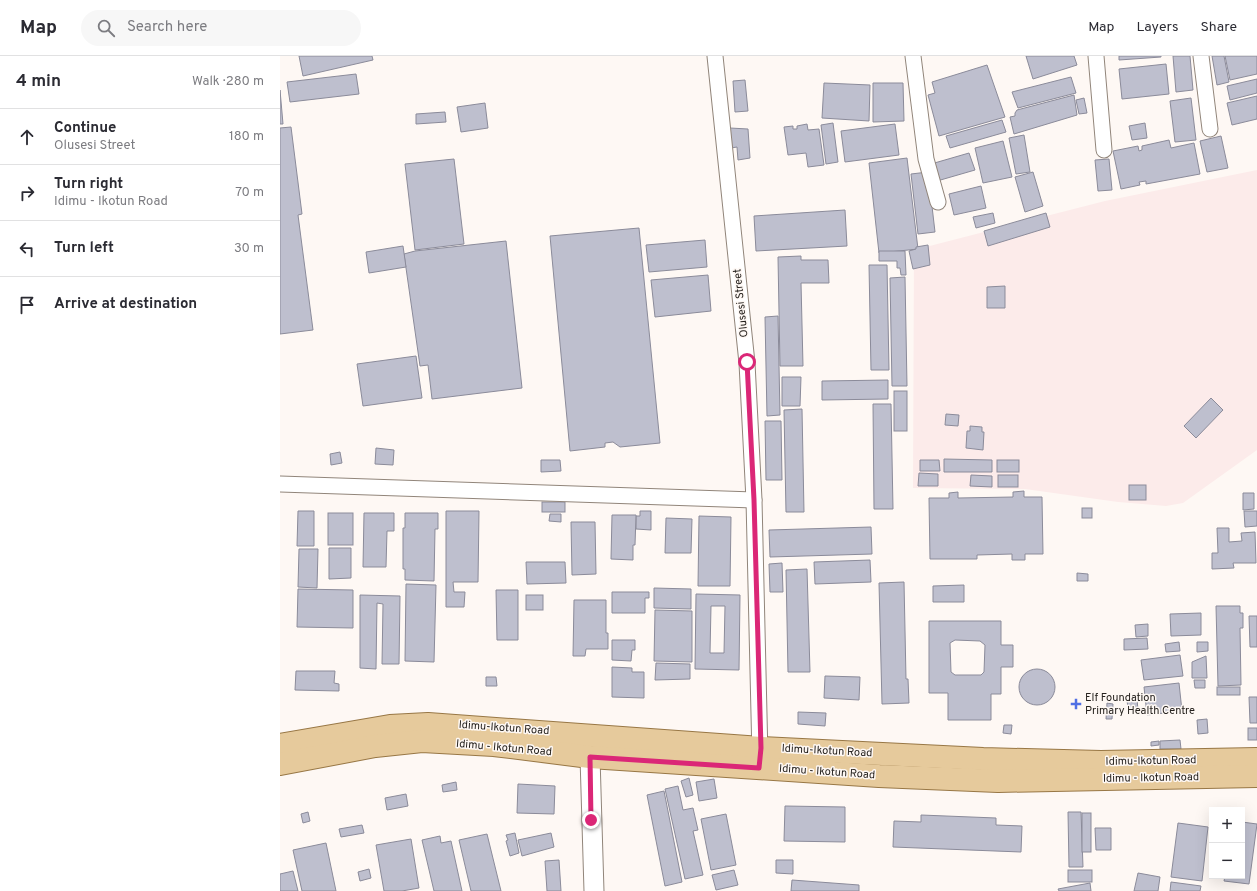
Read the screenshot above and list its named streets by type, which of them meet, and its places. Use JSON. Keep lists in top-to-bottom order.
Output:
{
  "streets": {
    "main road": ["Idimu-Ikotun Road", "Idimu - Ikotun Road"],
    "street": ["Olusesi Street"]
  },
  "crossings": [
    ["Olusesi Street", "Idimu-Ikotun Road"],
    ["Olusesi Street", "Idimu - Ikotun Road"],
    ["Idimu-Ikotun Road", "Idimu - Ikotun Road"]
  ],
  "places": {
    "health": ["Elf Foundation Primary Health Centre"]
  },
  "page": {
    "header": "Map",
    "search": "Search here",
    "nav": ["Map", "Layers", "Share"],
    "heading": ["4 min", "Walk · 280 m"],
    "list": [
      ["Continue", "Olusesi Street", "180 m"],
      ["Turn right", "Idimu - Ikotun Road", "70 m"],
      ["Turn left", "30 m"],
      "Arrive at destination"
    ],
    "map_buttons": ["+", "−"]
  }
}
